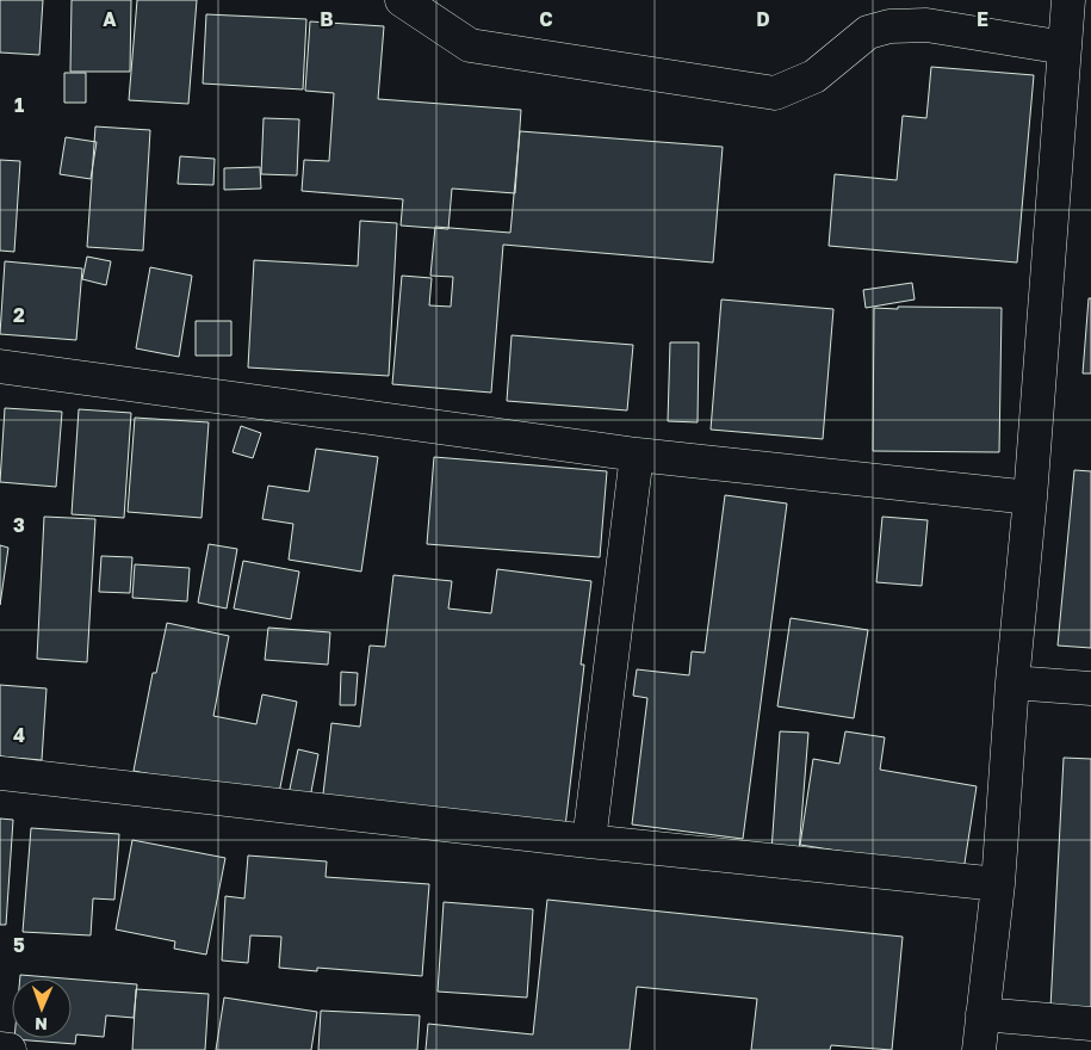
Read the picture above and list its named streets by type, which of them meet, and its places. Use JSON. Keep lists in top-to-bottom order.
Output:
{
  "north": "bottom",
  "grid": {
    "columns": [
      "A",
      "B",
      "C",
      "D",
      "E"
    ],
    "rows": [
      "1",
      "2",
      "3",
      "4",
      "5"
    ]
  }
}
